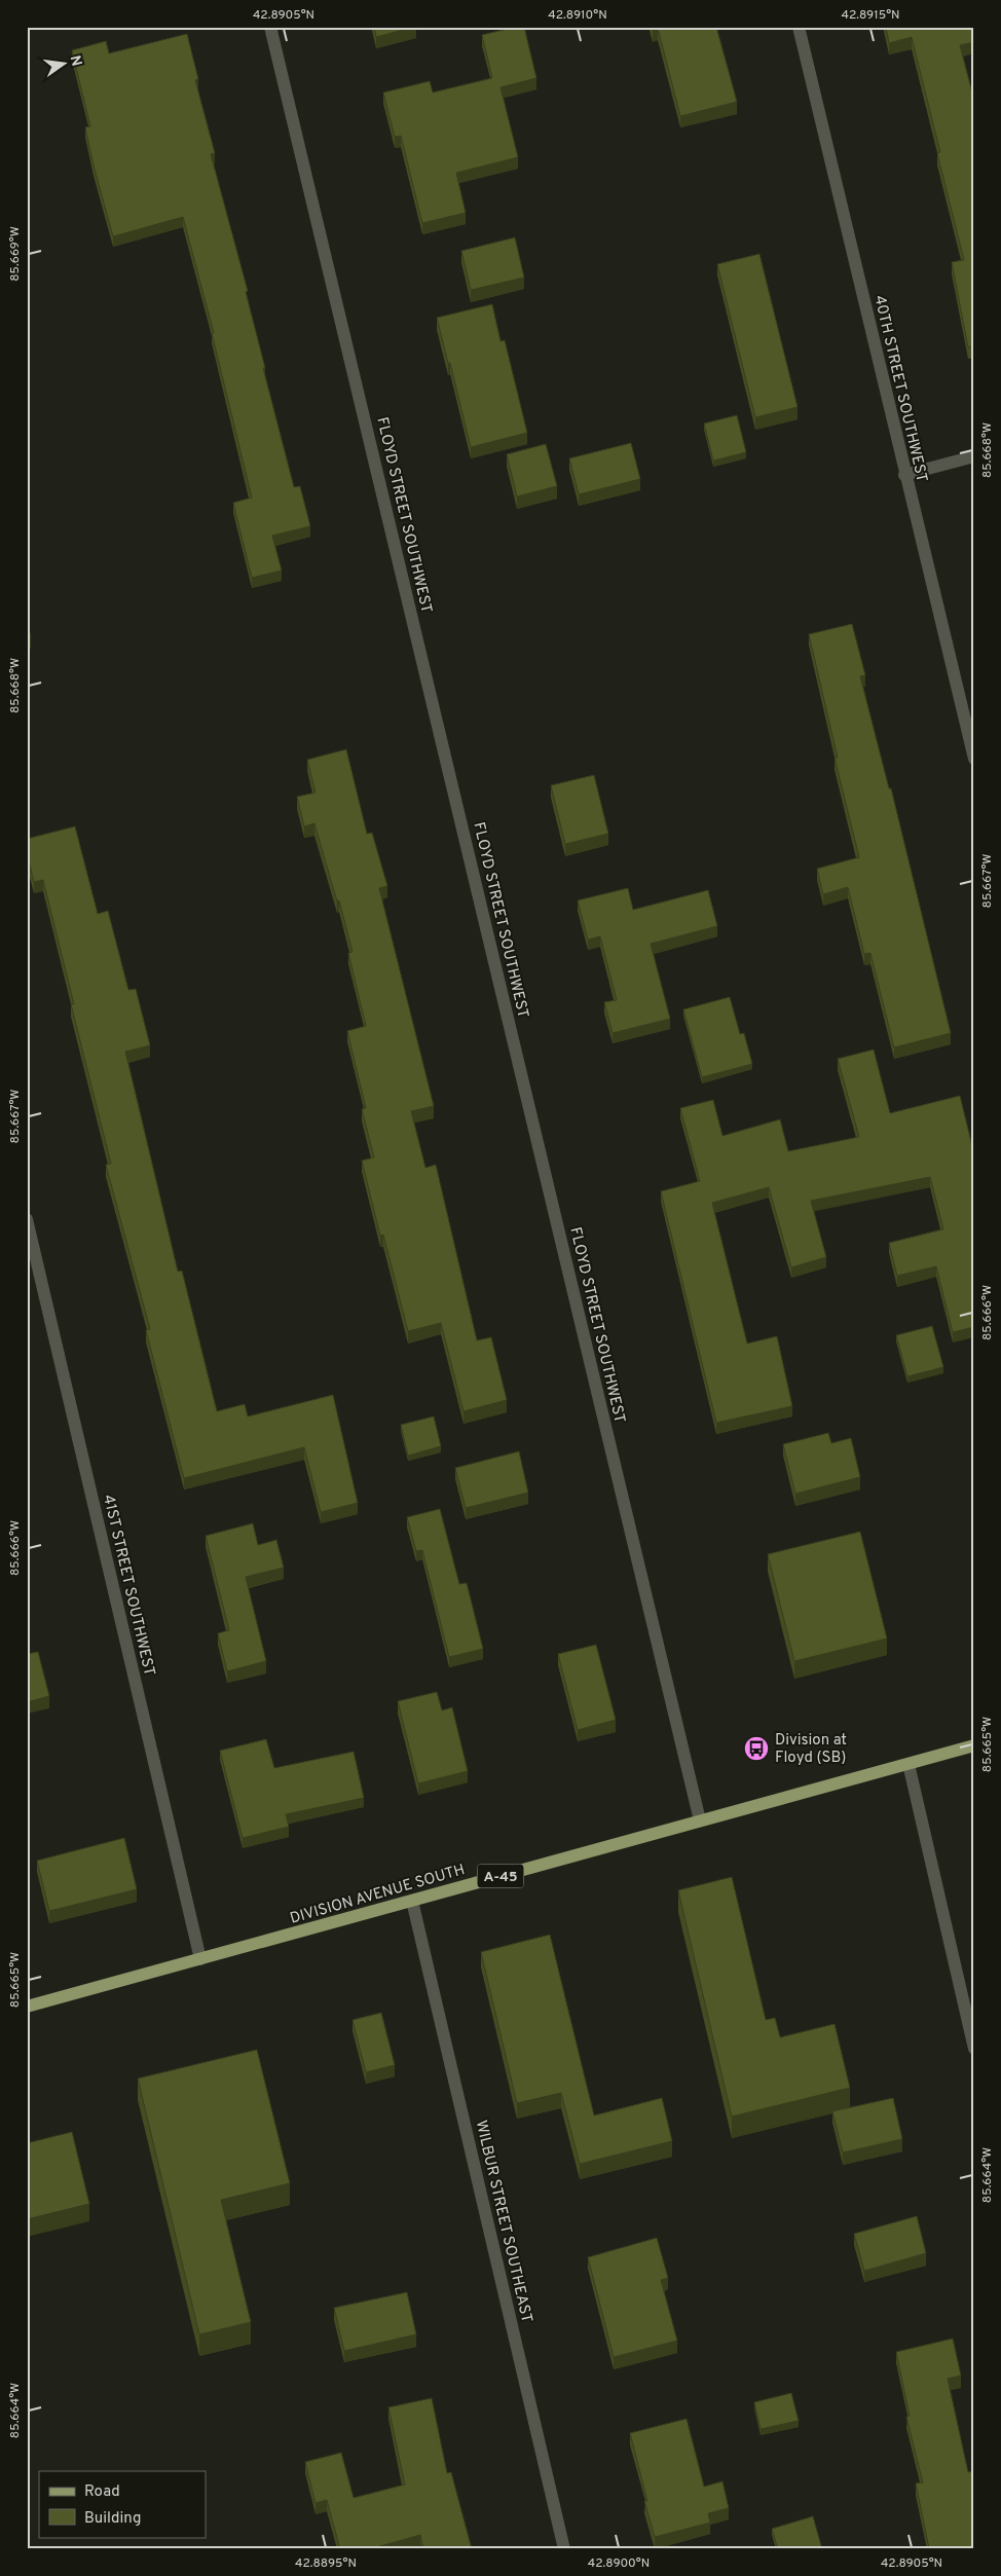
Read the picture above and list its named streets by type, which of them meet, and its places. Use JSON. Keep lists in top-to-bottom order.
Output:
{
  "streets": {
    "main road": ["A-45", "DIVISION AVENUE SOUTH"],
    "street": [
      "40TH STREET SOUTHWEST",
      "FLOYD STREET SOUTHWEST",
      "41ST STREET SOUTHWEST",
      "WILBUR STREET SOUTHEAST"
    ]
  },
  "crossings": [
    ["FLOYD STREET SOUTHWEST", "DIVISION AVENUE SOUTH"],
    ["41ST STREET SOUTHWEST", "DIVISION AVENUE SOUTH"],
    ["DIVISION AVENUE SOUTH", "WILBUR STREET SOUTHEAST"]
  ],
  "places": {
    "bus stop": ["Division at Floyd (SB)"]
  },
  "legend": ["Road", "Building"],
  "north": "right",
  "coordinates": [
    "42.8905°N",
    "42.8910°N",
    "42.8915°N",
    "85.669°W",
    "85.668°W",
    "85.667°W",
    "85.666°W",
    "85.665°W",
    "85.664°W",
    "42.8895°N",
    "42.8900°N"
  ]
}
